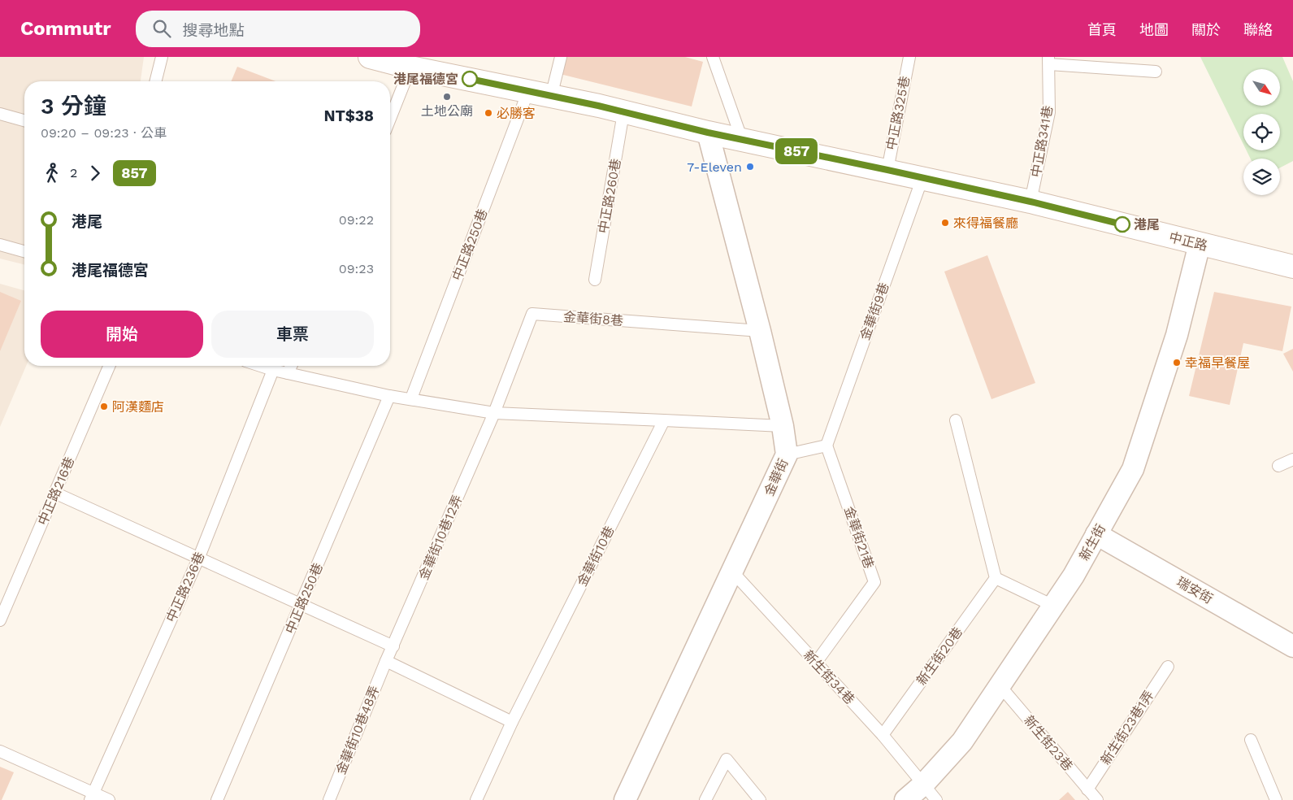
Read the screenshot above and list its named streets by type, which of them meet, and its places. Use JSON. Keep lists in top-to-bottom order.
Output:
{
  "streets": {
    "main road": ["中正路"],
    "street": ["金華街", "新生街", "瑞安街"],
    "lane": [
      "中正路325巷",
      "中正路341巷",
      "中正路260巷",
      "中正路250巷",
      "金華街9巷",
      "金華街8巷",
      "中正路216巷",
      "金華街10巷12弄",
      "金華街21巷",
      "金華街10巷",
      "中正路236巷",
      "新生街20巷",
      "新生街34巷",
      "新生街23巷1弄",
      "金華街10巷48弄",
      "新生街23巷"
    ]
  },
  "crossings": [
    ["中正路325巷", "中正路"],
    ["中正路341巷", "中正路"],
    ["中正路260巷", "中正路"],
    ["中正路", "中正路250巷"],
    ["中正路", "金華街9巷"],
    ["中正路", "金華街"],
    ["中正路", "新生街"],
    ["金華街9巷", "金華街21巷"],
    ["金華街8巷", "金華街"],
    ["金華街8巷", "金華街10巷12弄"],
    ["金華街", "新生街34巷"],
    ["金華街10巷12弄", "金華街10巷48弄"],
    ["金華街21巷", "新生街34巷"],
    ["新生街", "瑞安街"],
    ["新生街", "新生街34巷"],
    ["新生街", "新生街23巷"],
    ["新生街20巷", "新生街34巷"],
    ["新生街23巷1弄", "新生街23巷"]
  ],
  "places": [
    "港尾福德宮",
    "土地公廟",
    "必勝客",
    "7-Eleven",
    "來得福餐廳",
    "港尾",
    "幸福早餐屋",
    "阿漢麵店"
  ],
  "lines": ["bus line 857"],
  "north": "bottom right",
  "page": {
    "header": "Commutr",
    "search": "搜尋地點",
    "nav": [
      "首頁",
      "地圖",
      "關於",
      "聯絡"
    ],
    "on_map": "857",
    "heading": ["3 分鐘", "09:20 – 09:23 · 公車", "NT$38"],
    "legs": ["2", "857"],
    "list": [
      {
        "name": "港尾",
        "value": "09:22"
      },
      {
        "name": "港尾福德宮",
        "value": "09:23"
      }
    ],
    "buttons": ["開始", "車票"]
  }
}
